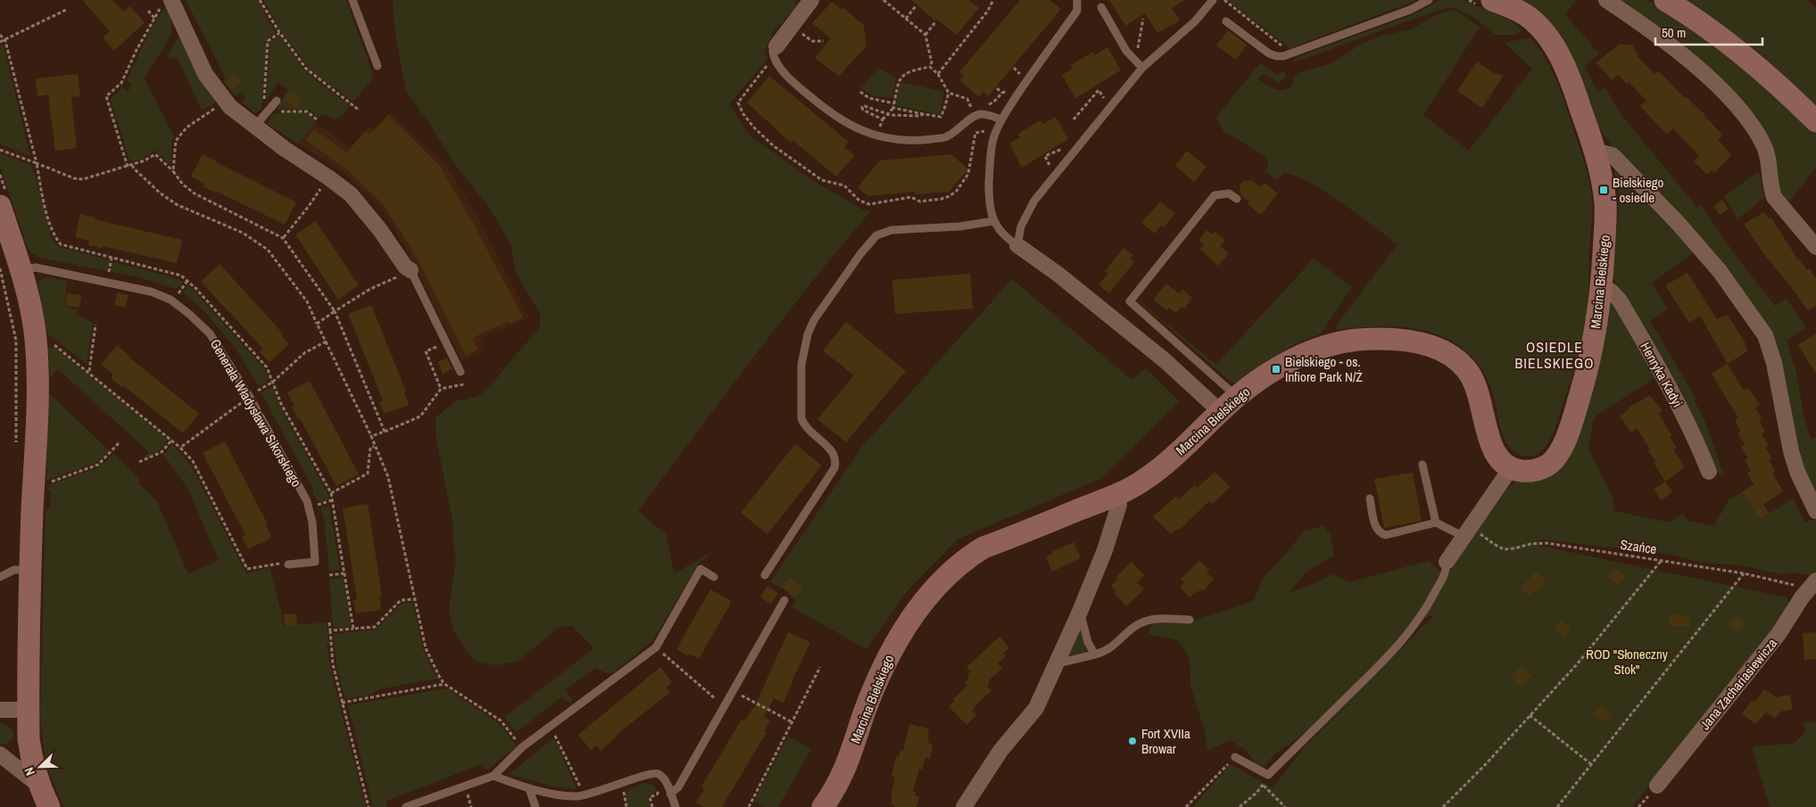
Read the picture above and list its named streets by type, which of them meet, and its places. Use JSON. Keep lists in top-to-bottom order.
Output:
{
  "streets": {
    "street": ["Marcina Bielskiego", "Henryka Kadyi", "Jana Zachariasiewicza"],
    "lane": ["Generała Władysława Sikorskiego"],
    "path": ["Szańce"]
  },
  "crossings": [
    ["Marcina Bielskiego", "Henryka Kadyi"],
    ["Szańce", "Jana Zachariasiewicza"]
  ],
  "districts": ["OSIEDLE BIELSKIEGO"],
  "parks": ["ROD \"Słoneczny Stok\""],
  "places": {
    "transit": ["Bielskiego - osiedle", "Bielskiego - os. Infiore Park N/Ż"],
    "other": ["Fort XVIIa Browar"]
  },
  "scale_bar": "50 m",
  "north": "bottom left"
}
